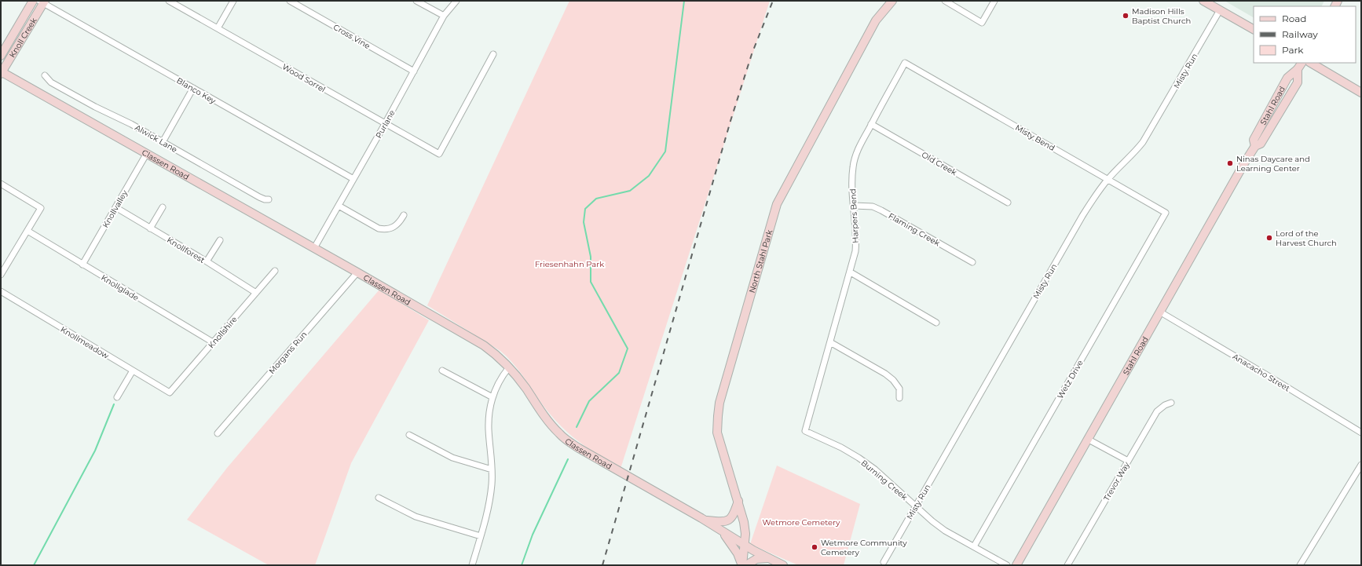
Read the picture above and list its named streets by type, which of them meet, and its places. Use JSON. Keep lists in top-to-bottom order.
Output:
{
  "streets": {
    "street": [
      "Cross Vine",
      "Knoll Creek",
      "Misty Run",
      "Wood Sorrel",
      "Blanco Key",
      "Stahl Road",
      "Purlane",
      "Misty Bend",
      "Alwick Lane",
      "Old Creek",
      "Classen Road",
      "Knollvalley",
      "Harpers Bend",
      "Flaming Creek",
      "Knollforest",
      "North Stahl Park",
      "Knollglade",
      "Knollshire",
      "Knollmeadow",
      "Morgans Run",
      "Anacacho Street",
      "Wetz Drive",
      "Burning Creek",
      "Trevor Way"
    ]
  },
  "crossings": [
    ["Cross Vine", "Purlane"],
    ["Knoll Creek", "Blanco Key"],
    ["Knoll Creek", "Classen Road"],
    ["Misty Run", "Misty Bend"],
    ["Misty Run", "Burning Creek"],
    ["Wood Sorrel", "Purlane"],
    ["Blanco Key", "Purlane"],
    ["Stahl Road", "Anacacho Street"],
    ["Purlane", "Classen Road"],
    ["Misty Bend", "Harpers Bend"],
    ["Misty Bend", "Wetz Drive"],
    ["Old Creek", "Harpers Bend"],
    ["Classen Road", "Knollvalley"],
    ["Classen Road", "North Stahl Park"],
    ["Classen Road", "Morgans Run"],
    ["Knollvalley", "Knollforest"],
    ["Knollvalley", "Knollglade"],
    ["Harpers Bend", "Flaming Creek"],
    ["Harpers Bend", "Burning Creek"],
    ["Knollforest", "Knollshire"],
    ["Knollglade", "Knollshire"],
    ["Knollshire", "Knollmeadow"],
    ["Wetz Drive", "Burning Creek"]
  ],
  "parks": ["Friesenhahn Park", "Wetmore Cemetery"],
  "places": [
    "Madison Hills Baptist Church",
    "Ninas Daycare and Learning Center",
    "Lord of the Harvest Church",
    "Wetmore Community Cemetery"
  ],
  "legend": ["Road", "Railway", "Park"]
}
